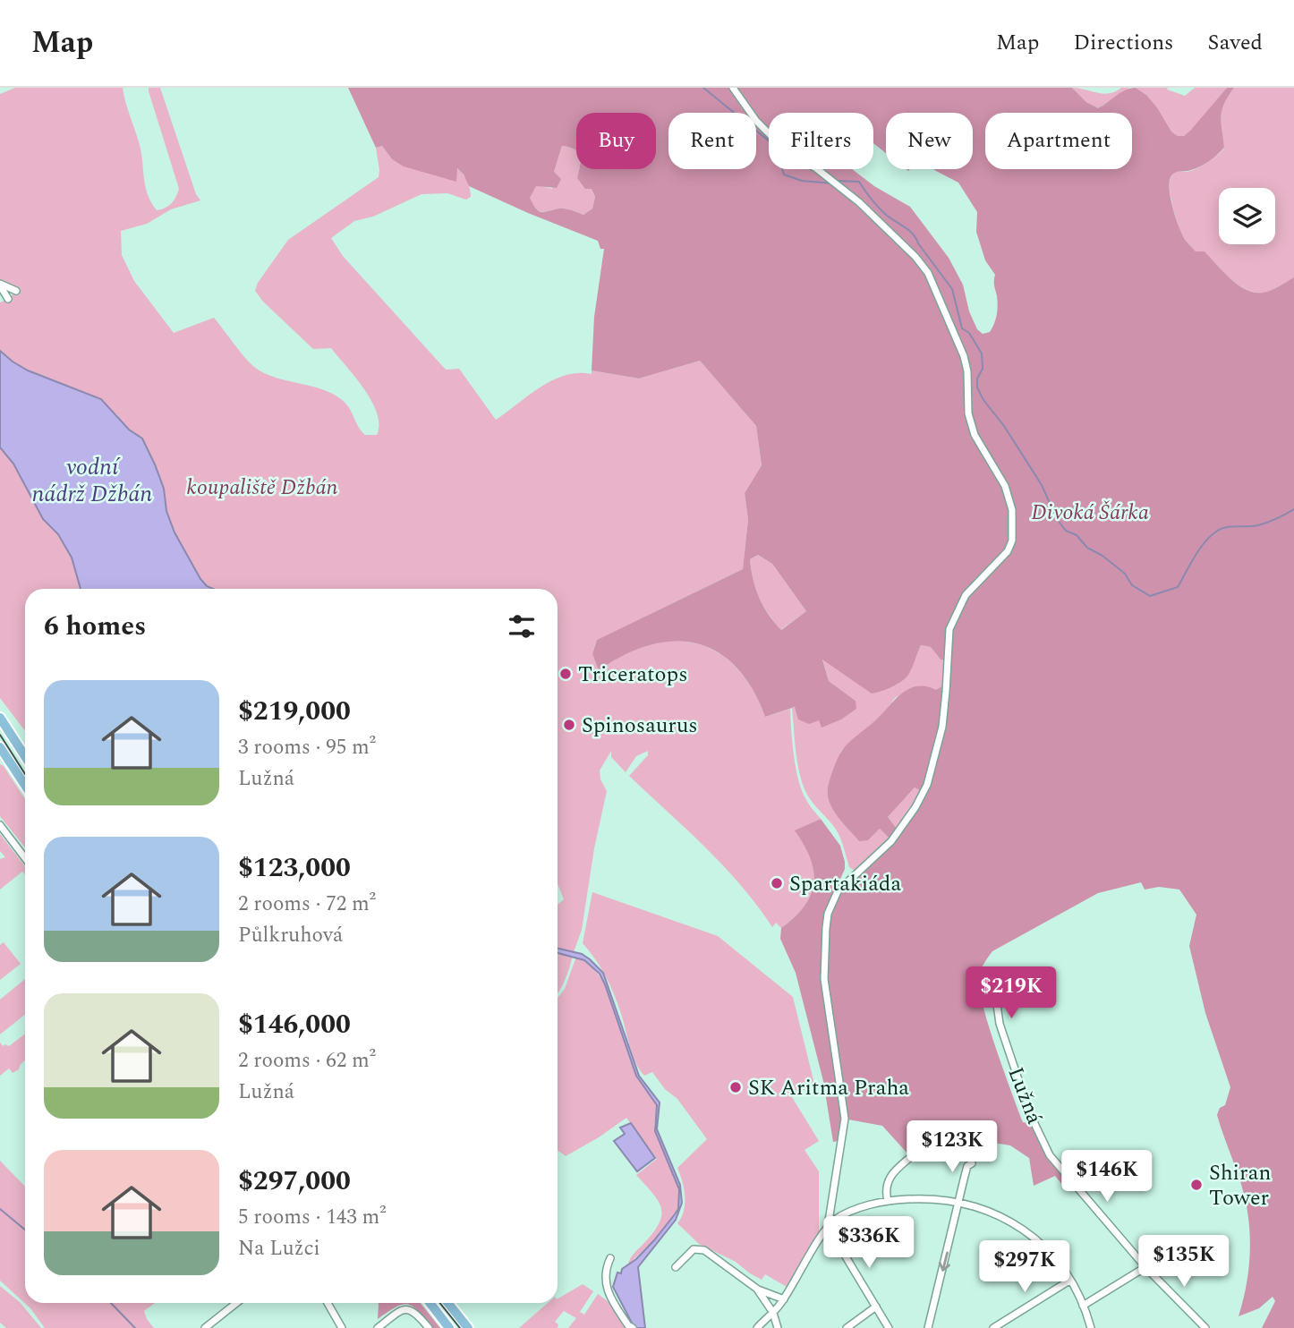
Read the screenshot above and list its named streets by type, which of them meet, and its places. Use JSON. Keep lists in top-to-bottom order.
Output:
{
  "streets": {
    "street": ["Lužná"]
  },
  "water": ["vodní nádrž Džbán"],
  "parks": ["koupaliště Džbán", "Divoká Šárka"],
  "places": [
    "Triceratops",
    "Spinosaurus",
    "Spartakiáda",
    "SK Aritma Praha",
    "Shiran Tower"
  ],
  "page": {
    "header": "Map",
    "nav": ["Map", "Directions", "Saved"],
    "chip": [
      "Buy",
      "Rent",
      "Filters",
      "New",
      "Apartment"
    ],
    "heading": "6 homes",
    "list": [
      {
        "name": "$219,000",
        "note": "3 rooms · 95 m² · Lužná"
      },
      {
        "name": "$123,000",
        "note": "2 rooms · 72 m² · Půlkruhová"
      },
      {
        "name": "$146,000",
        "note": "2 rooms · 62 m² · Lužná"
      },
      {
        "name": "$297,000",
        "note": "5 rooms · 143 m² · Na Lužci"
      }
    ],
    "price": [
      "$219K",
      "$123K",
      "$146K",
      "$336K",
      "$135K",
      "$297K"
    ]
  }
}
